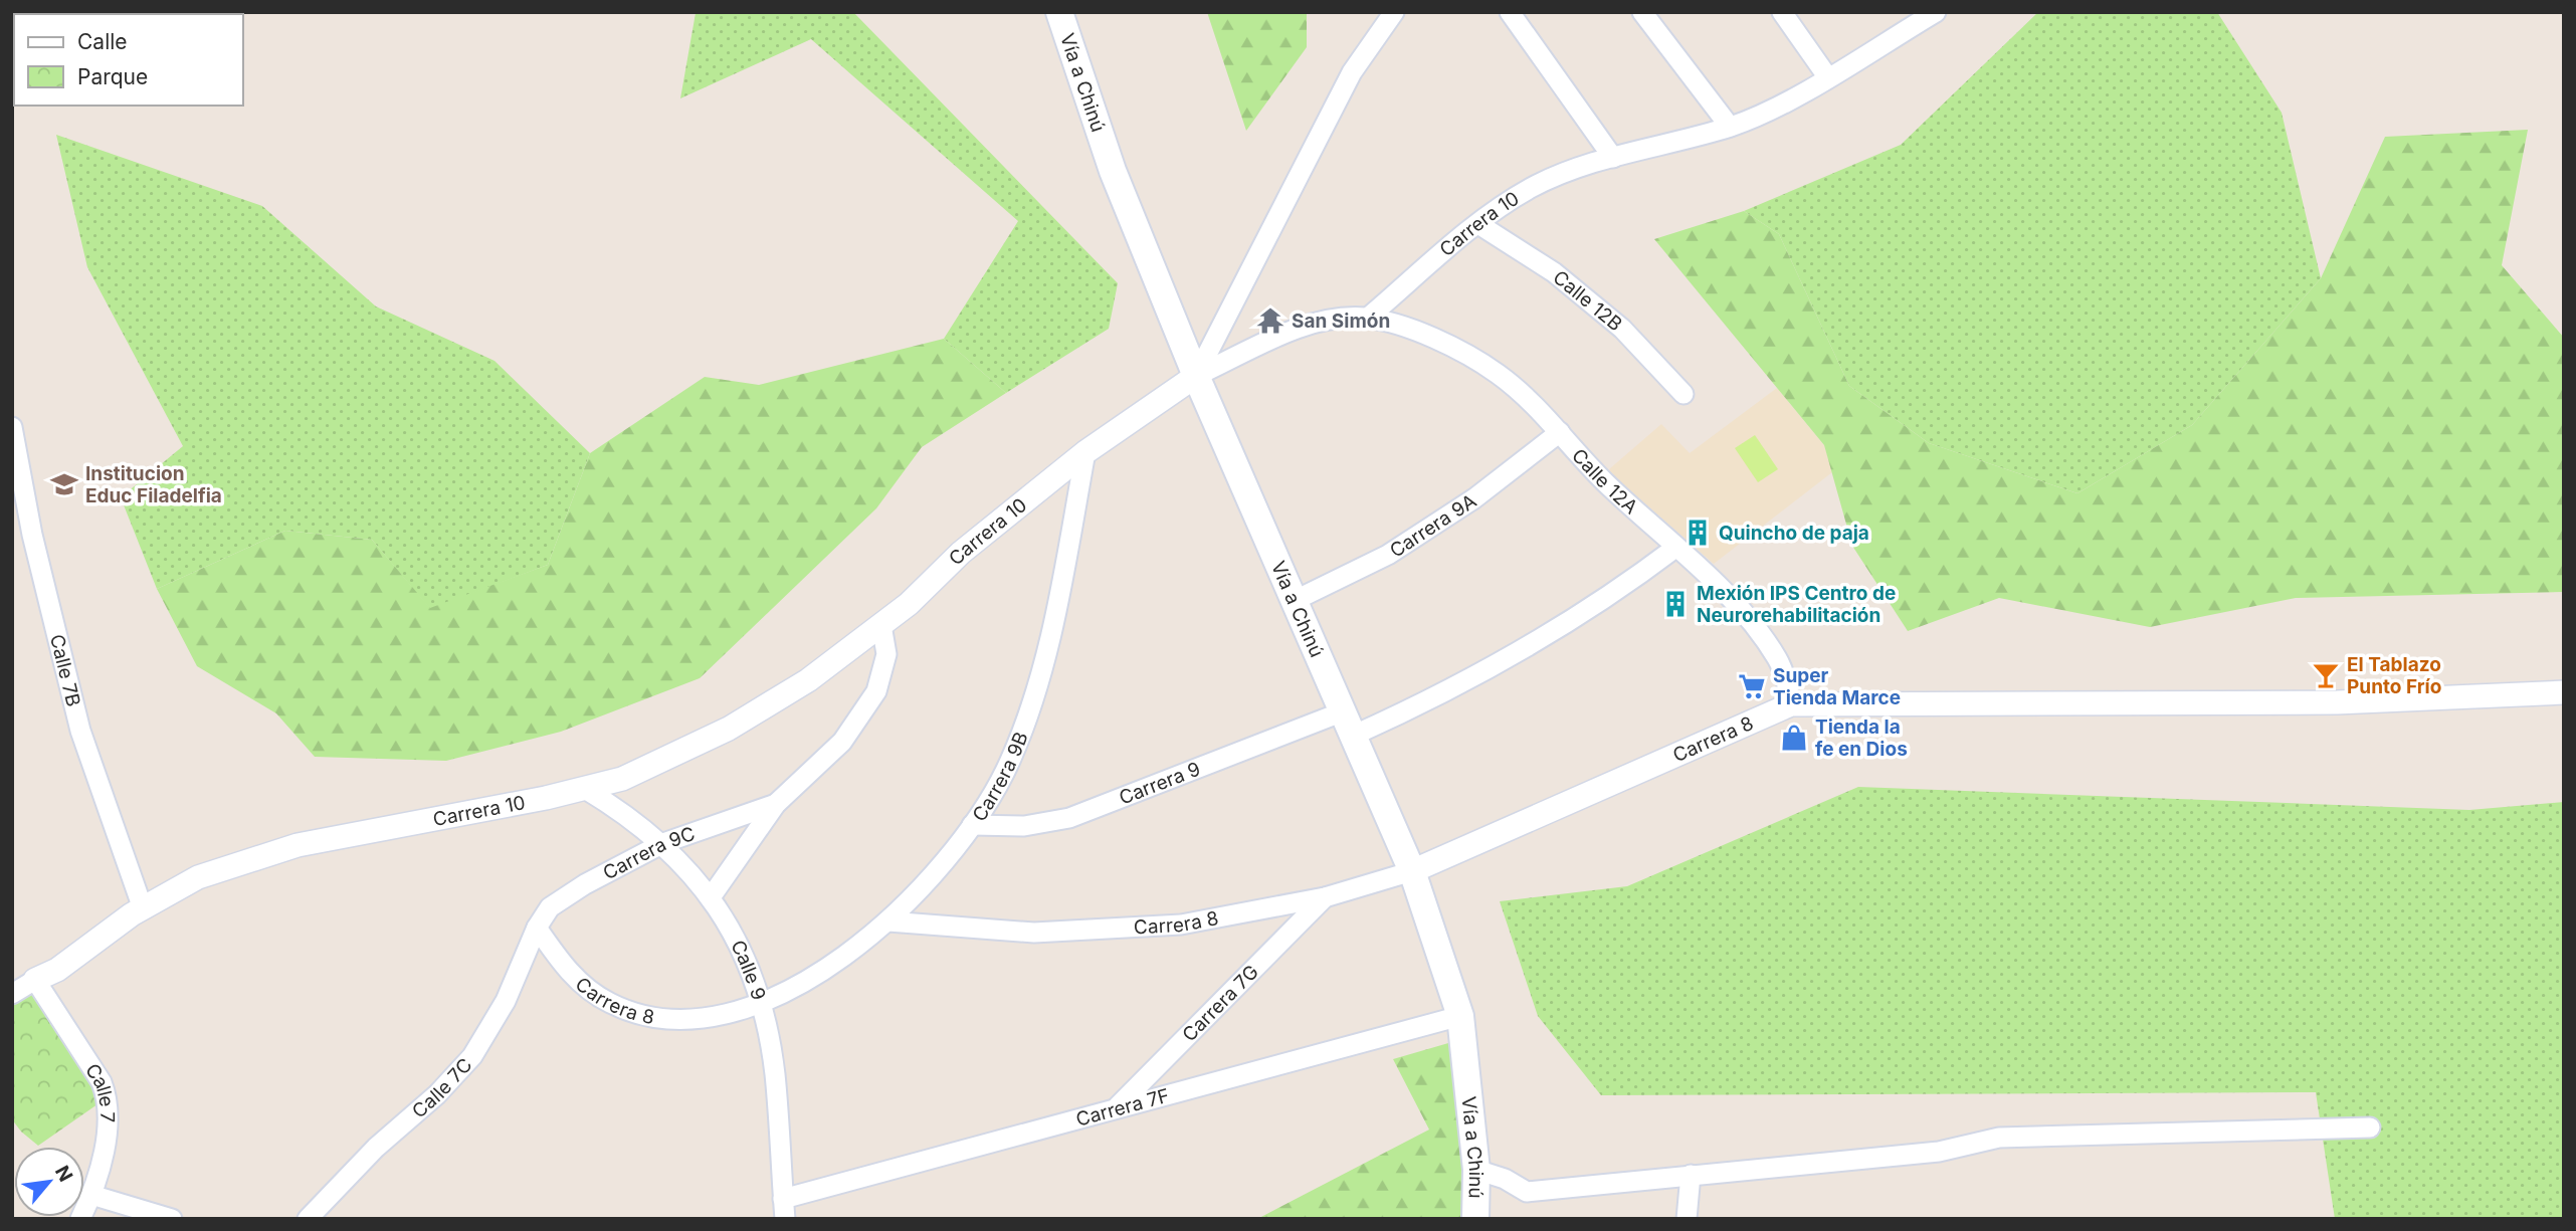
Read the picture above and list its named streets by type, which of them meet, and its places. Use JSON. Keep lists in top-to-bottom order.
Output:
{
  "streets": {
    "main road": ["Vía a Chinú"],
    "street": [
      "Carrera 10",
      "Calle 12B",
      "Calle 12A",
      "Carrera 9A",
      "Calle 7B",
      "Carrera 8",
      "Carrera 9B",
      "Carrera 9",
      "Carrera 9C",
      "Calle 9",
      "Carrera 7G",
      "Calle 7C",
      "Calle 7",
      "Carrera 7F"
    ]
  },
  "crossings": [
    ["Vía a Chinú", "Carrera 10"],
    ["Vía a Chinú", "Carrera 9A"],
    ["Vía a Chinú", "Carrera 8"],
    ["Vía a Chinú", "Carrera 9"],
    ["Vía a Chinú", "Carrera 7F"],
    ["Carrera 10", "Calle 12B"],
    ["Carrera 10", "Calle 12A"],
    ["Carrera 10", "Calle 7B"],
    ["Carrera 10", "Carrera 9B"],
    ["Carrera 10", "Carrera 9C"],
    ["Carrera 10", "Calle 9"],
    ["Carrera 10", "Calle 7"],
    ["Calle 12A", "Carrera 9A"],
    ["Calle 12A", "Carrera 8"],
    ["Calle 12A", "Carrera 9"],
    ["Carrera 8", "Carrera 9B"],
    ["Carrera 8", "Carrera 9C"],
    ["Carrera 8", "Calle 9"],
    ["Carrera 8", "Carrera 7G"],
    ["Carrera 8", "Calle 7C"],
    ["Carrera 9B", "Carrera 9"],
    ["Carrera 9B", "Calle 9"],
    ["Carrera 9C", "Calle 9"],
    ["Carrera 9C", "Calle 7C"],
    ["Calle 9", "Carrera 7F"],
    ["Carrera 7G", "Carrera 7F"]
  ],
  "places": {
    "temple": ["San Simón"],
    "school or university": ["Institucion Educ Filadelfia"],
    "building": ["Quincho de paja", "Mexión IPS Centro de Neurorehabilitación"],
    "bar": ["El Tablazo Punto Frío"],
    "supermarket": ["Super Tienda Marce"],
    "shop": ["Tienda la fe en Dios"]
  },
  "legend": ["Calle", "Parque"],
  "north": "top right"
}
